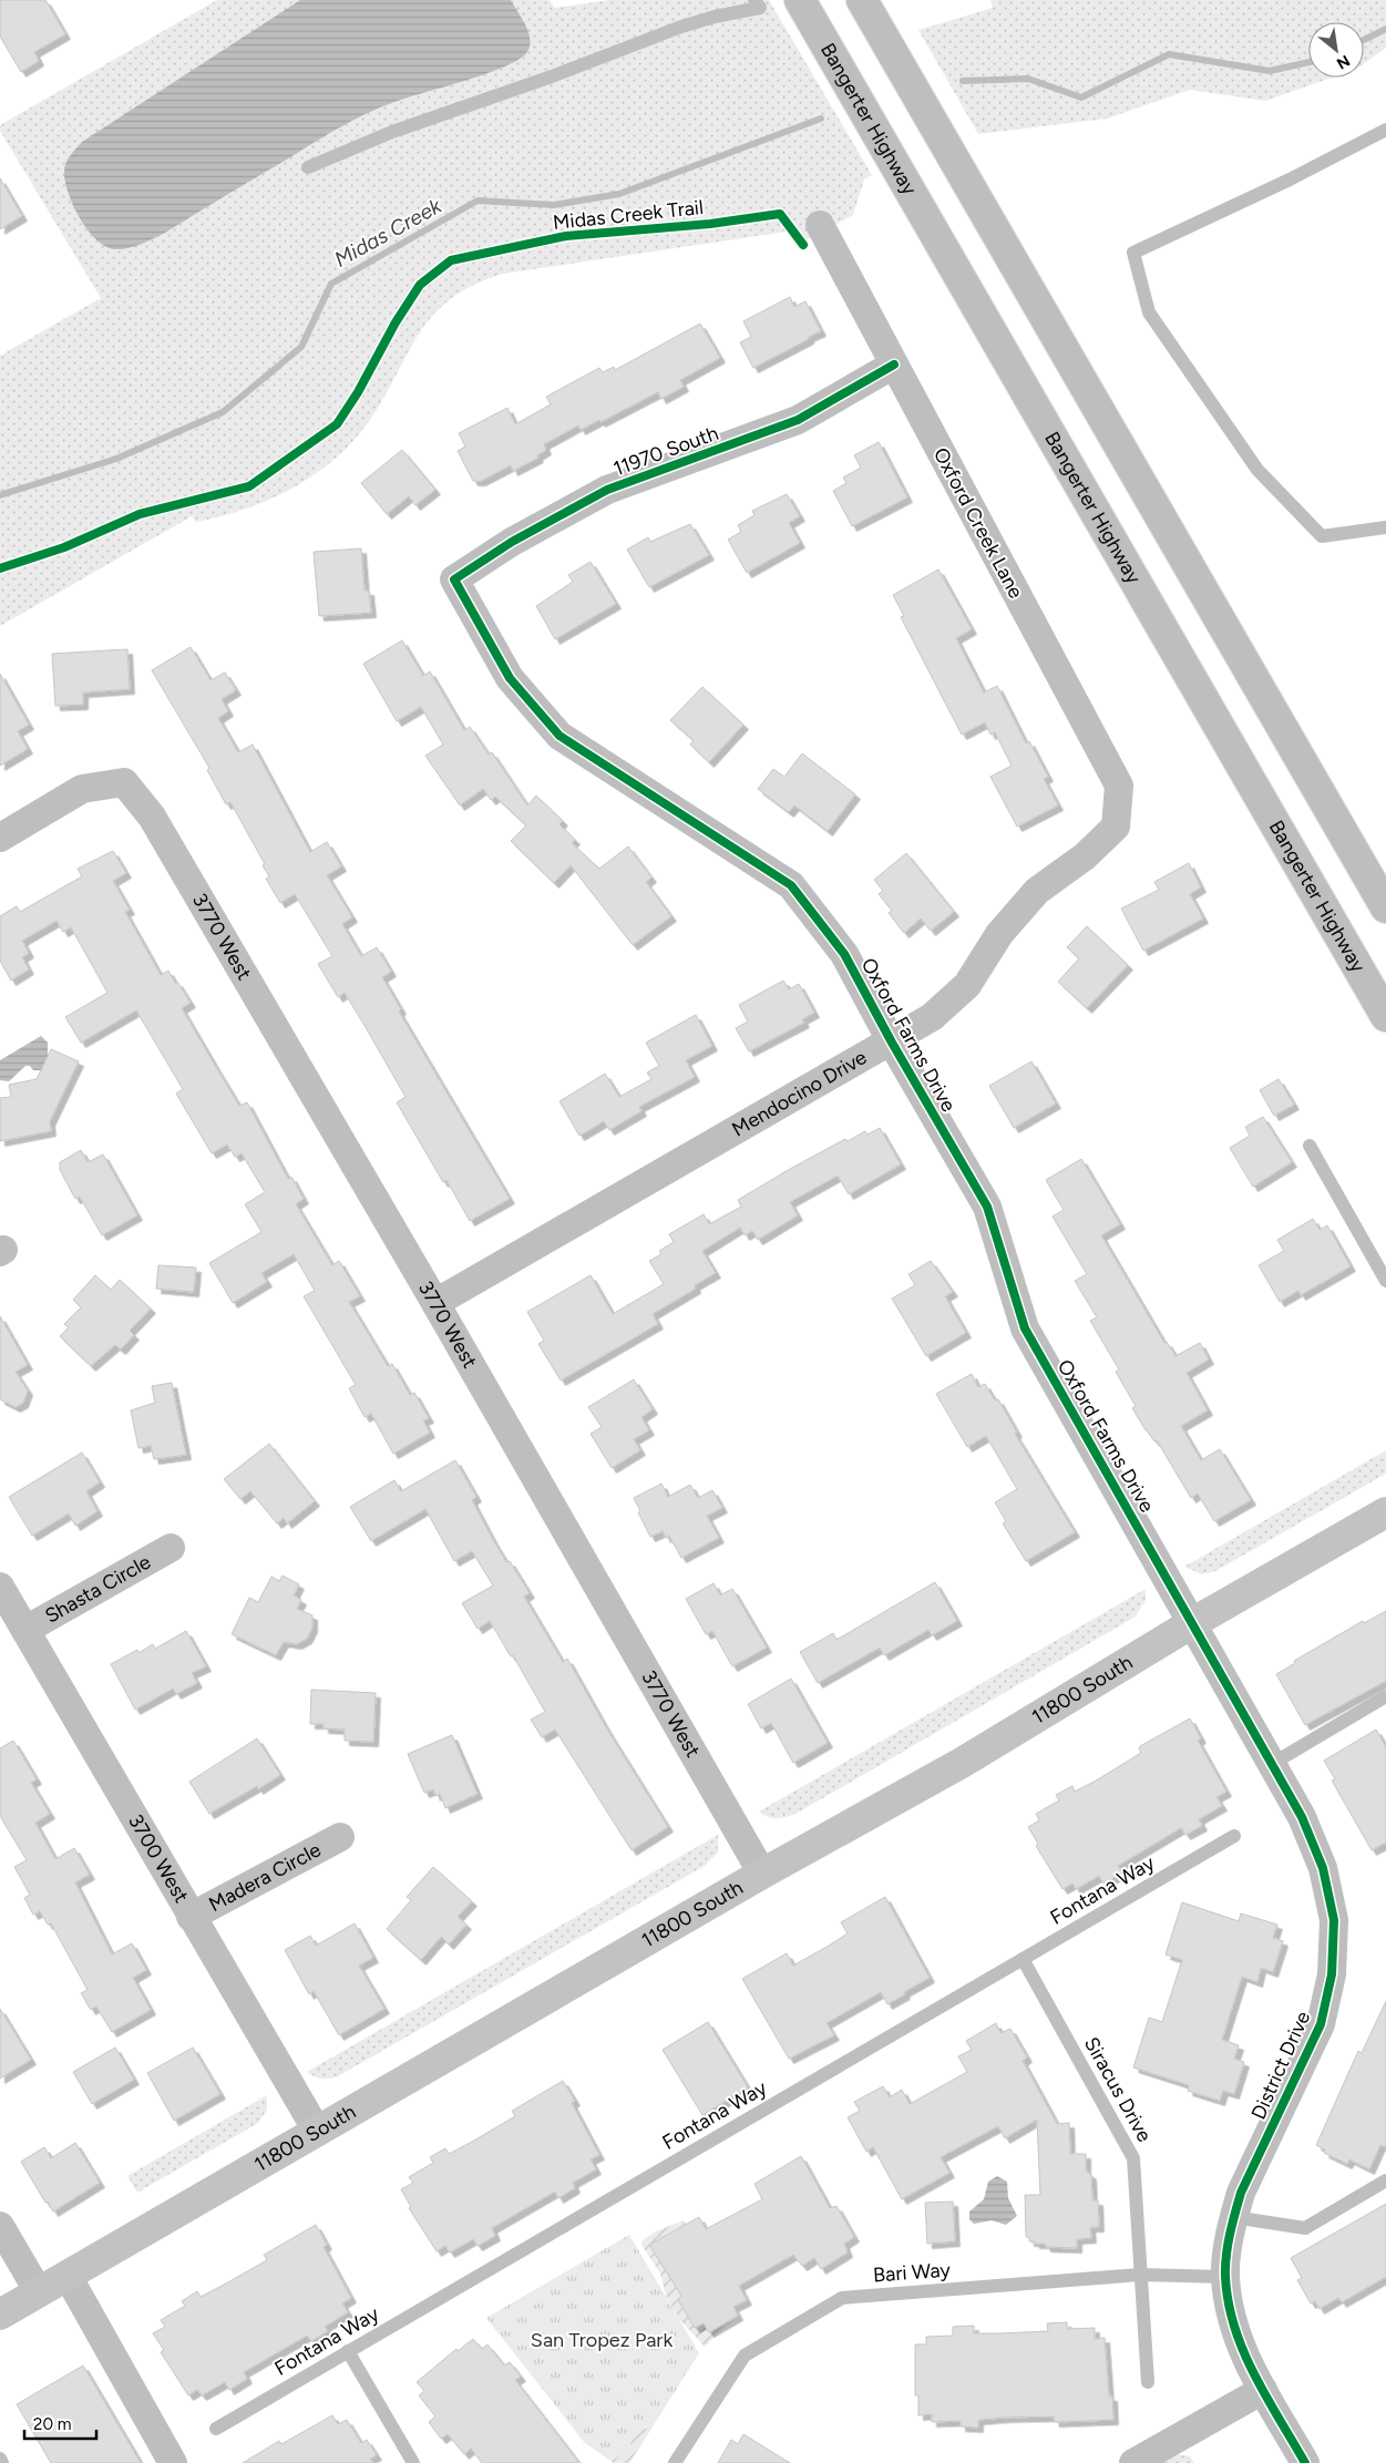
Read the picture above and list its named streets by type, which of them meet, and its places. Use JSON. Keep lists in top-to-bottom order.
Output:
{
  "streets": {
    "highway": ["Bangerter Highway"],
    "main road": ["11800 South"],
    "street": [
      "11970 South",
      "Oxford Creek Lane",
      "3770 West",
      "Oxford Farms Drive",
      "Mendocino Drive",
      "Shasta Circle",
      "3700 West",
      "Madera Circle",
      "District Drive"
    ],
    "lane": ["Fontana Way", "Siracus Drive", "Bari Way"],
    "cycle path": ["Midas Creek Trail"]
  },
  "crossings": [
    ["11970 South", "Oxford Creek Lane"],
    ["11970 South", "Oxford Farms Drive"],
    ["Oxford Creek Lane", "Mendocino Drive"],
    ["3770 West", "Mendocino Drive"],
    ["3770 West", "11800 South"],
    ["Oxford Farms Drive", "Mendocino Drive"],
    ["Oxford Farms Drive", "11800 South"],
    ["Oxford Farms Drive", "District Drive"],
    ["Shasta Circle", "3700 West"],
    ["11800 South", "3700 West"],
    ["11800 South", "District Drive"],
    ["3700 West", "Madera Circle"],
    ["Fontana Way", "Siracus Drive"],
    ["District Drive", "Bari Way"],
    ["Siracus Drive", "Bari Way"]
  ],
  "water": ["Midas Creek"],
  "parks": ["San Tropez Park"],
  "scale_bar": "20 m",
  "north": "bottom right"
}
